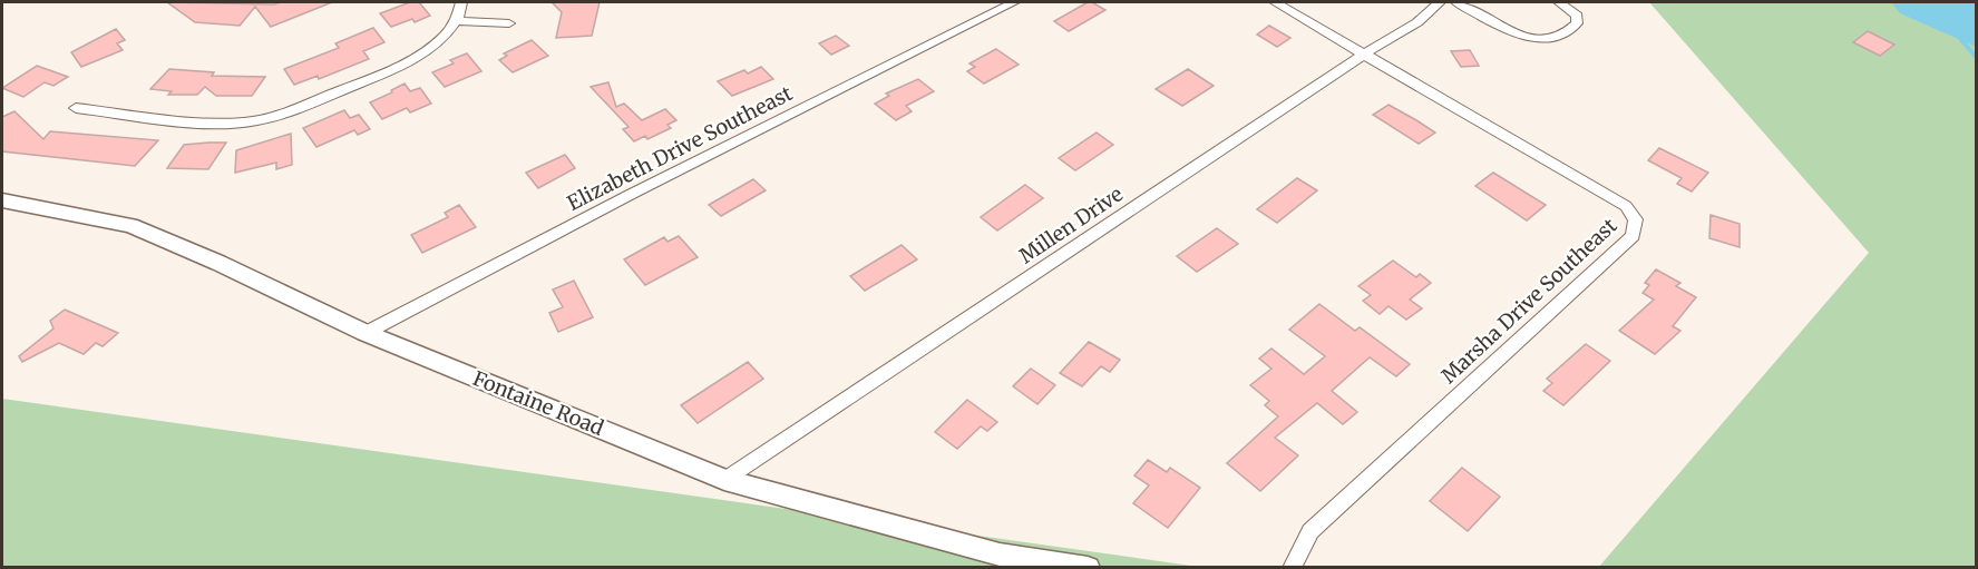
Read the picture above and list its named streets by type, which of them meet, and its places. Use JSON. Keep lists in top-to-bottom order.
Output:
{
  "streets": {
    "main road": ["Fontaine Road"],
    "street": ["Elizabeth Drive Southeast", "Millen Drive", "Marsha Drive Southeast"]
  },
  "crossings": [
    ["Elizabeth Drive Southeast", "Fontaine Road"],
    ["Millen Drive", "Marsha Drive Southeast"],
    ["Millen Drive", "Fontaine Road"]
  ]
}
